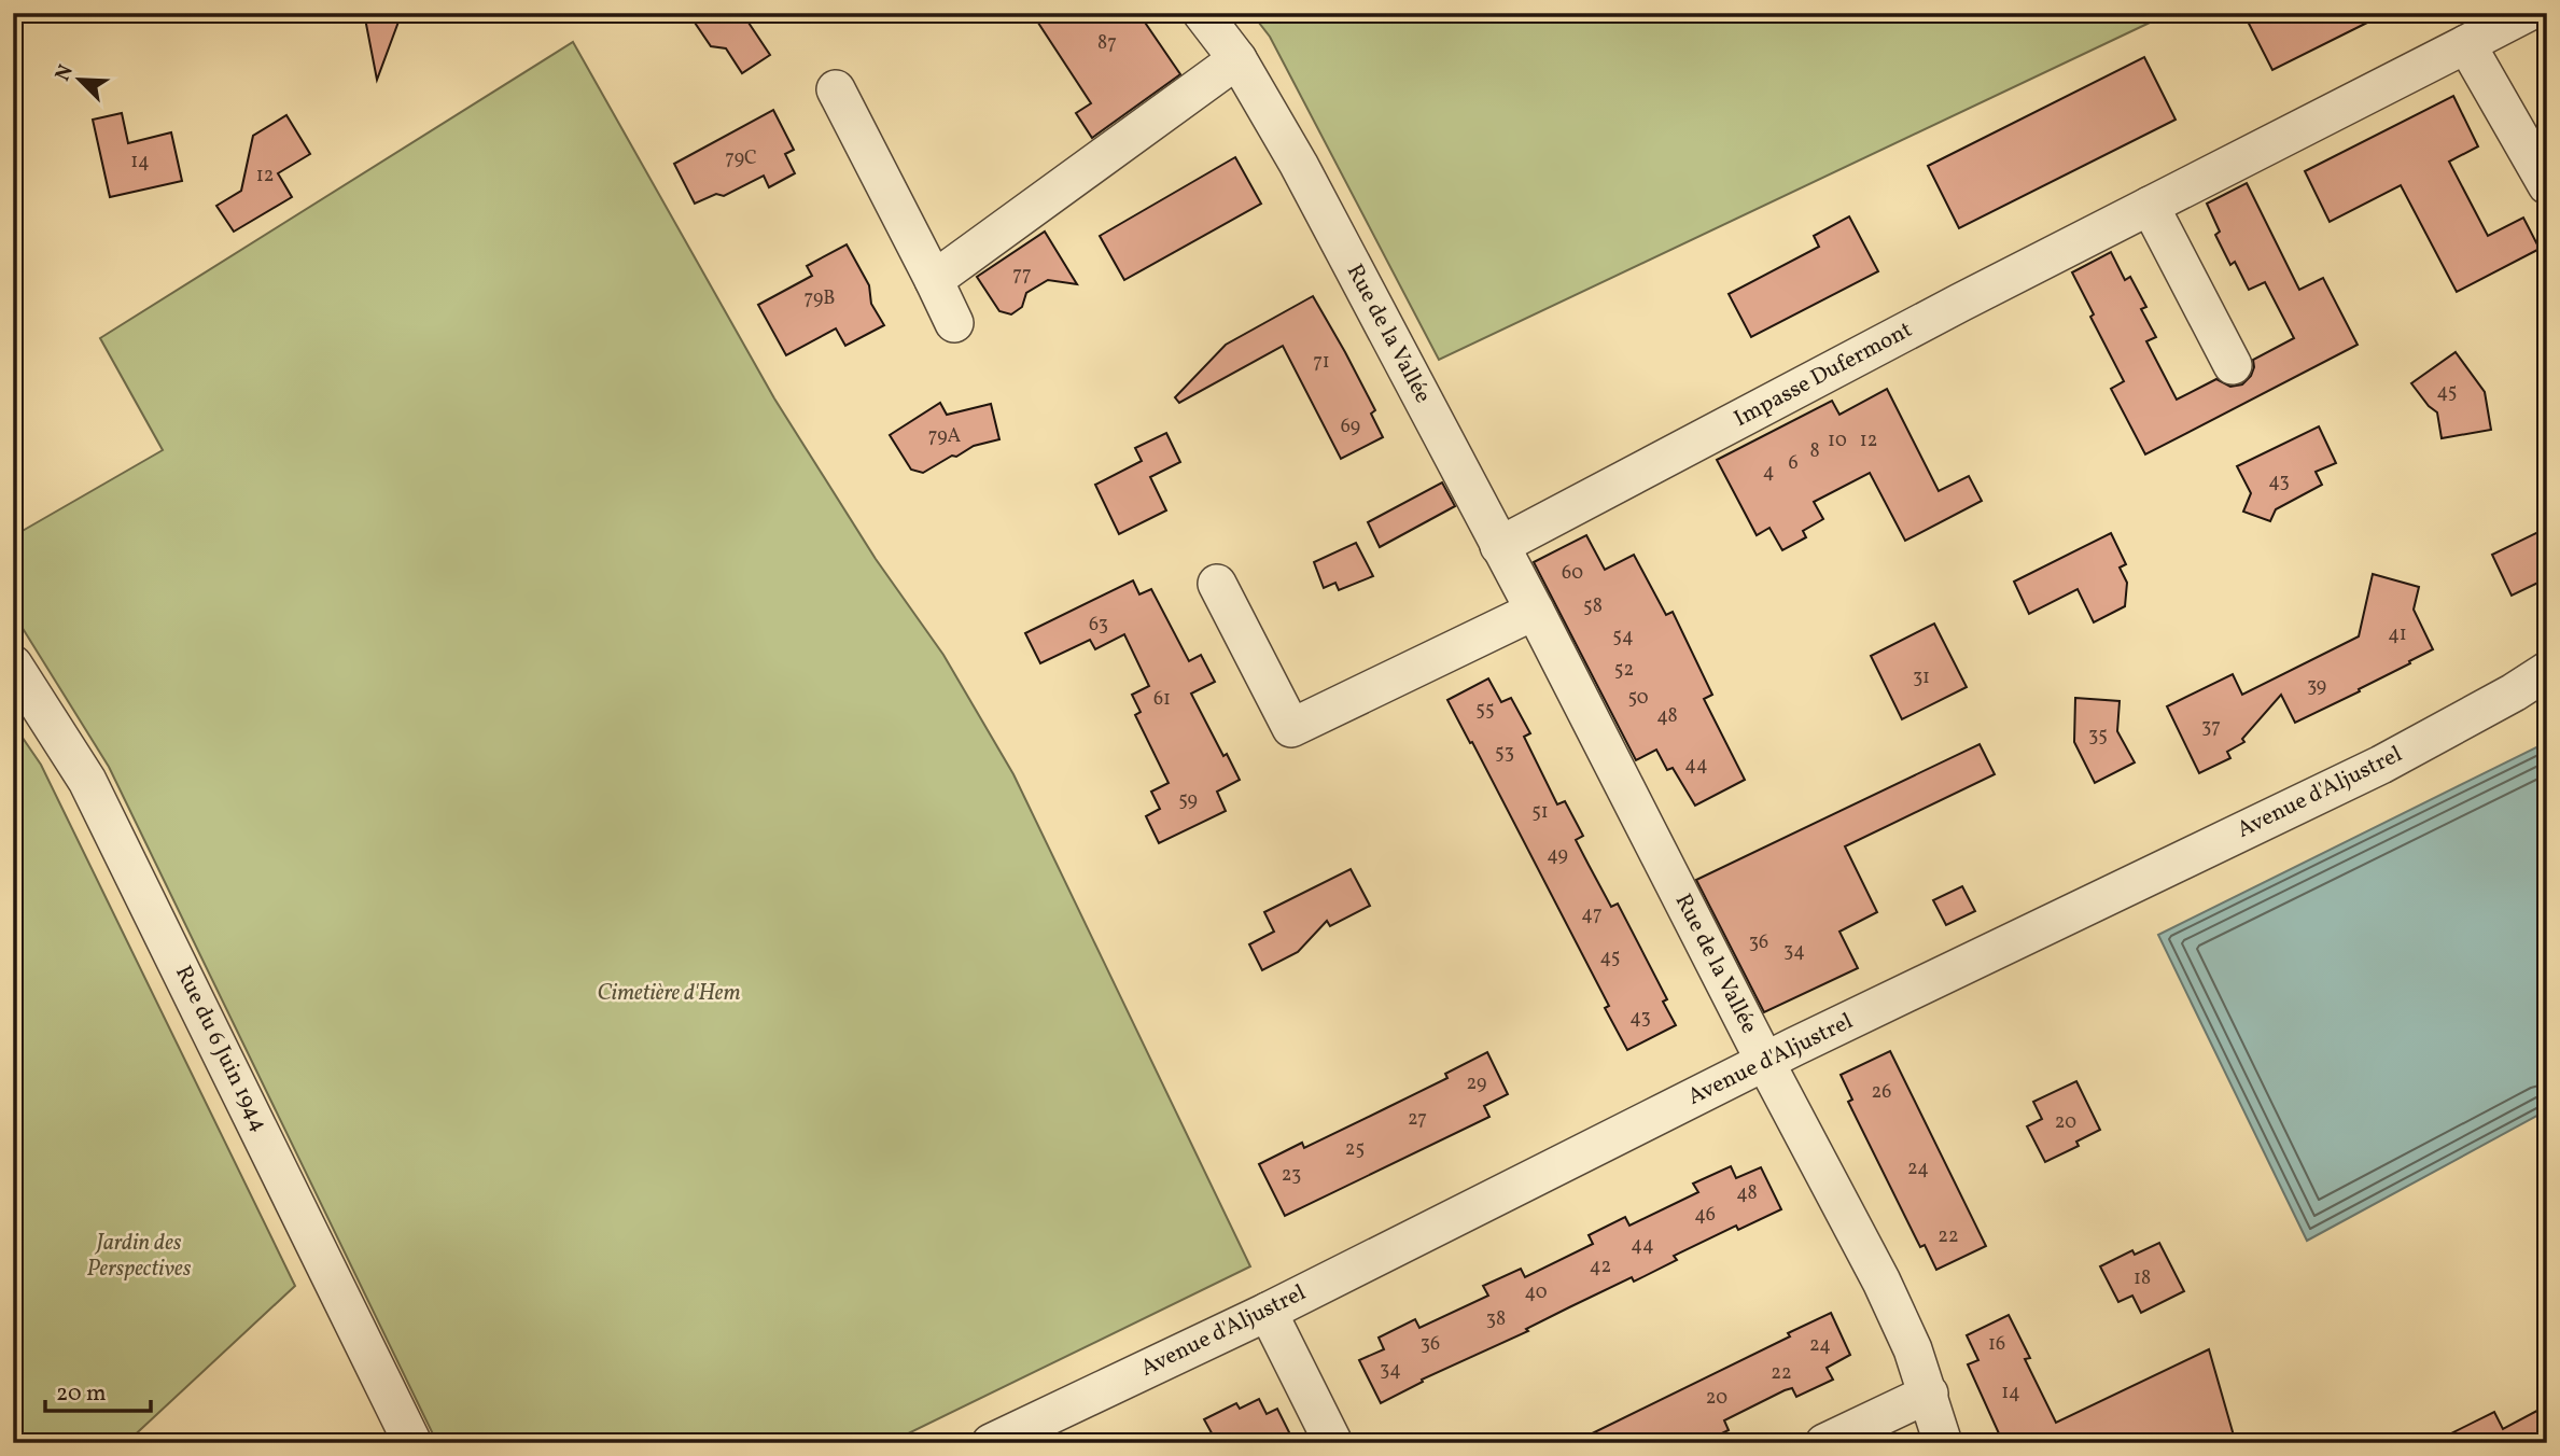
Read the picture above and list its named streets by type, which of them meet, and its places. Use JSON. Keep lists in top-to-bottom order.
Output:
{
  "streets": {
    "street": [
      "Rue de la Vallée",
      "Impasse Dufermont",
      "Avenue d'Aljustrel",
      "Rue du 6 Juin 1944"
    ]
  },
  "crossings": [
    ["Rue de la Vallée", "Impasse Dufermont"],
    ["Rue de la Vallée", "Avenue d'Aljustrel"]
  ],
  "parks": ["Cimetière d'Hem", "Jardin des Perspectives"],
  "house_numbers": [
    "87",
    "79C",
    "14",
    "12",
    "77",
    "79B",
    "71",
    "45",
    "69",
    "79A",
    "10",
    "12",
    "8",
    "6",
    "4",
    "43",
    "60",
    "58",
    "63",
    "41",
    "54",
    "52",
    "31",
    "39",
    "50",
    "61",
    "55",
    "48",
    "37",
    "35",
    "53",
    "44",
    "59",
    "51",
    "49",
    "47",
    "36",
    "34",
    "45",
    "43",
    "29",
    "26",
    "27",
    "20",
    "25",
    "24",
    "23",
    "48",
    "46",
    "22",
    "44",
    "42",
    "18",
    "40",
    "38",
    "36",
    "16",
    "24",
    "34",
    "22",
    "14",
    "20"
  ],
  "scale_bar": "20 m",
  "north": "top left"
}
